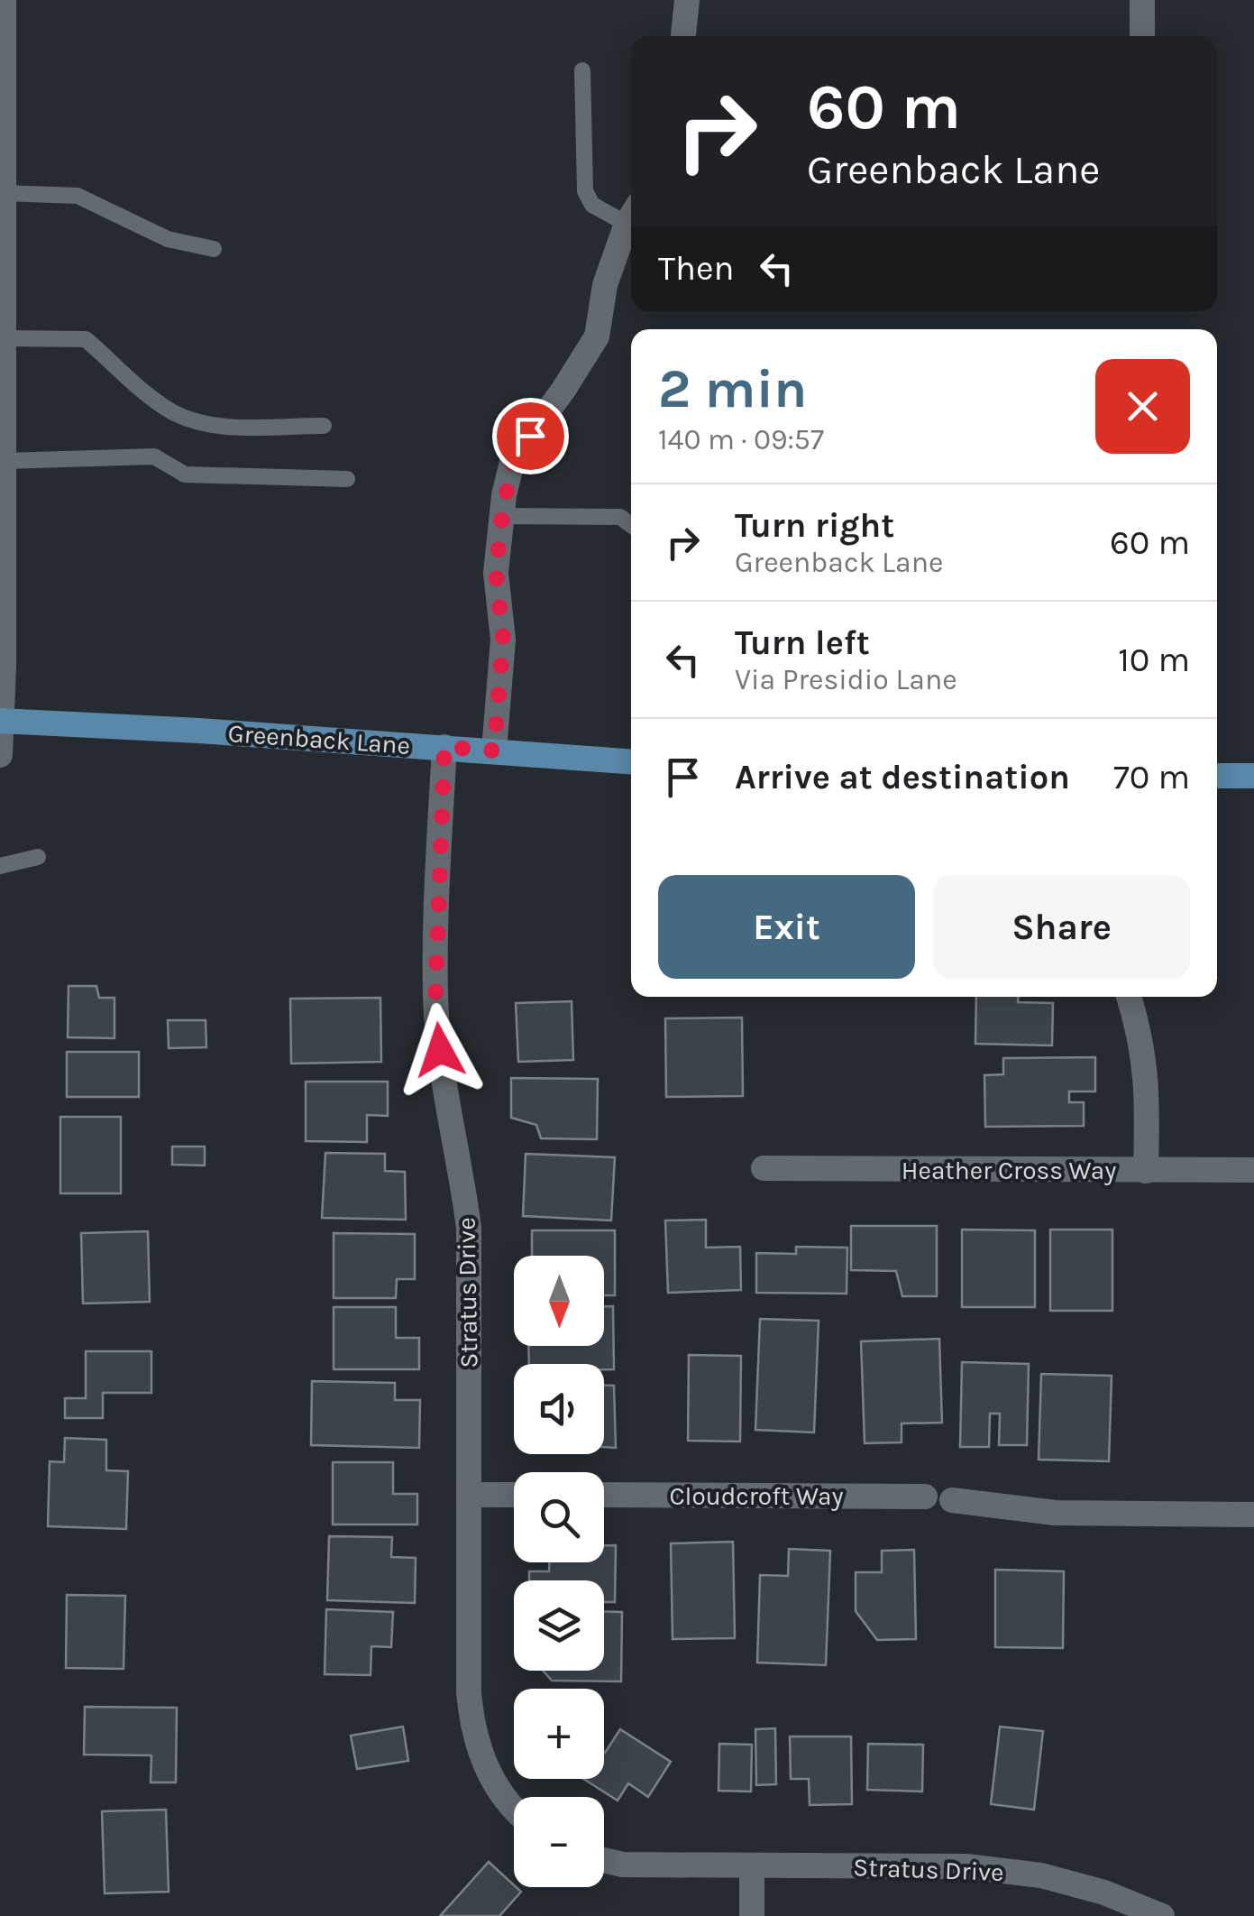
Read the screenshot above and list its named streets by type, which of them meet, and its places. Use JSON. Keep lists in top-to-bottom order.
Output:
{
  "streets": {
    "main road": ["Greenback Lane"],
    "street": ["Heather Cross Way", "Stratus Drive", "Cloudcroft Way"]
  },
  "crossings": [
    ["Greenback Lane", "Stratus Drive"]
  ],
  "north": "bottom",
  "page": {
    "turn": ["60 m", "Greenback Lane"],
    "then": "Then",
    "heading": ["2 min", "140 m · 09:57"],
    "list": [
      {
        "name": "Turn right",
        "note": "Greenback Lane",
        "value": "60 m"
      },
      {
        "name": "Turn left",
        "note": "Via Presidio Lane",
        "value": "10 m"
      },
      {
        "name": "Arrive at destination",
        "value": "70 m"
      }
    ],
    "buttons": ["Exit", "Share"],
    "map_buttons": ["+", "−"]
  }
}
